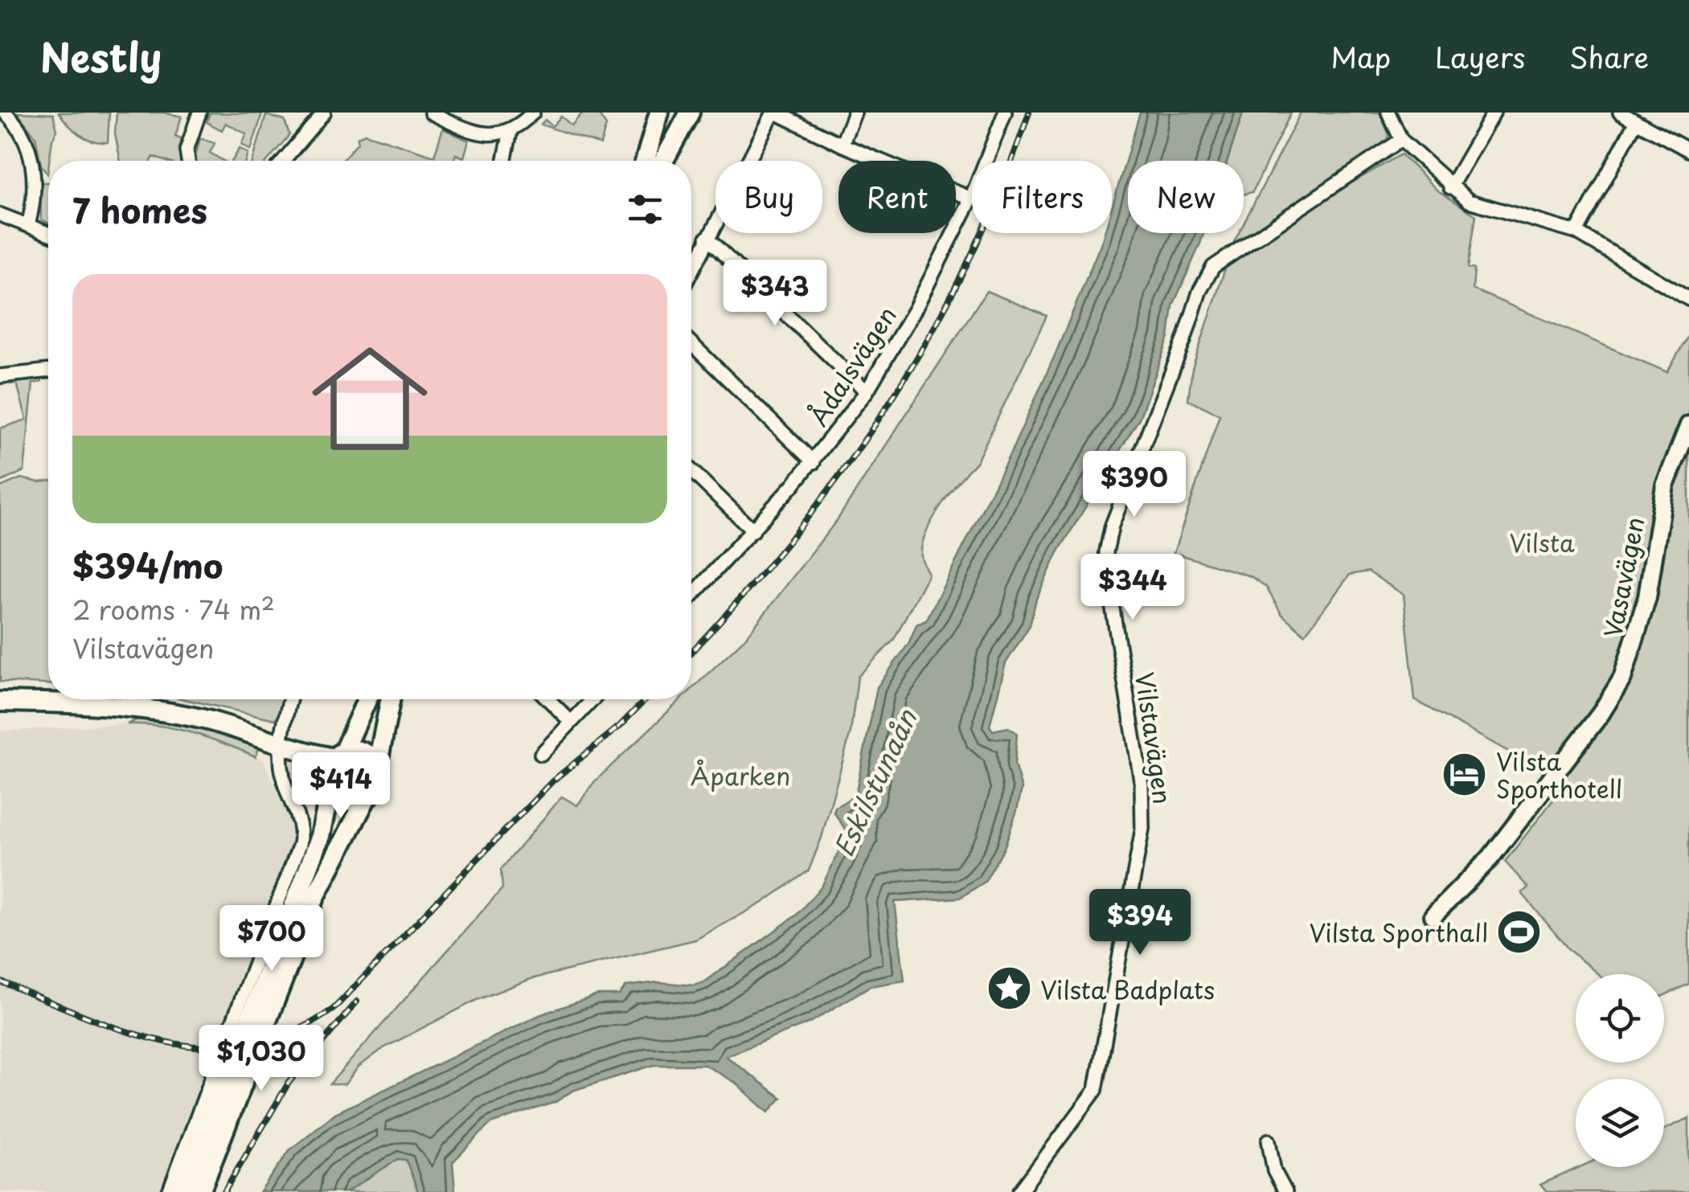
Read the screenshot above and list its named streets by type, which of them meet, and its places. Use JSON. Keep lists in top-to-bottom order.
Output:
{
  "streets": {
    "street": ["Ådalsvägen", "Vasavägen", "Vilstavägen"]
  },
  "water": ["Eskilstunaån"],
  "parks": ["Vilsta", "Åparken"],
  "places": {
    "hotel": ["Vilsta Sporthotell"],
    "sports": ["Vilsta Sporthall"],
    "place": ["Vilsta Badplats"]
  },
  "page": {
    "header": "Nestly",
    "nav": ["Map", "Layers", "Share"],
    "chip": [
      "Buy",
      "Rent",
      "Filters",
      "New"
    ],
    "heading": "7 homes",
    "list": [
      {
        "name": "$394/mo",
        "note": "2 rooms · 74 m² · Vilstavägen"
      }
    ],
    "price": [
      "$343",
      "$390",
      "$344",
      "$414",
      "$394",
      "$700",
      "$1,030"
    ]
  }
}
